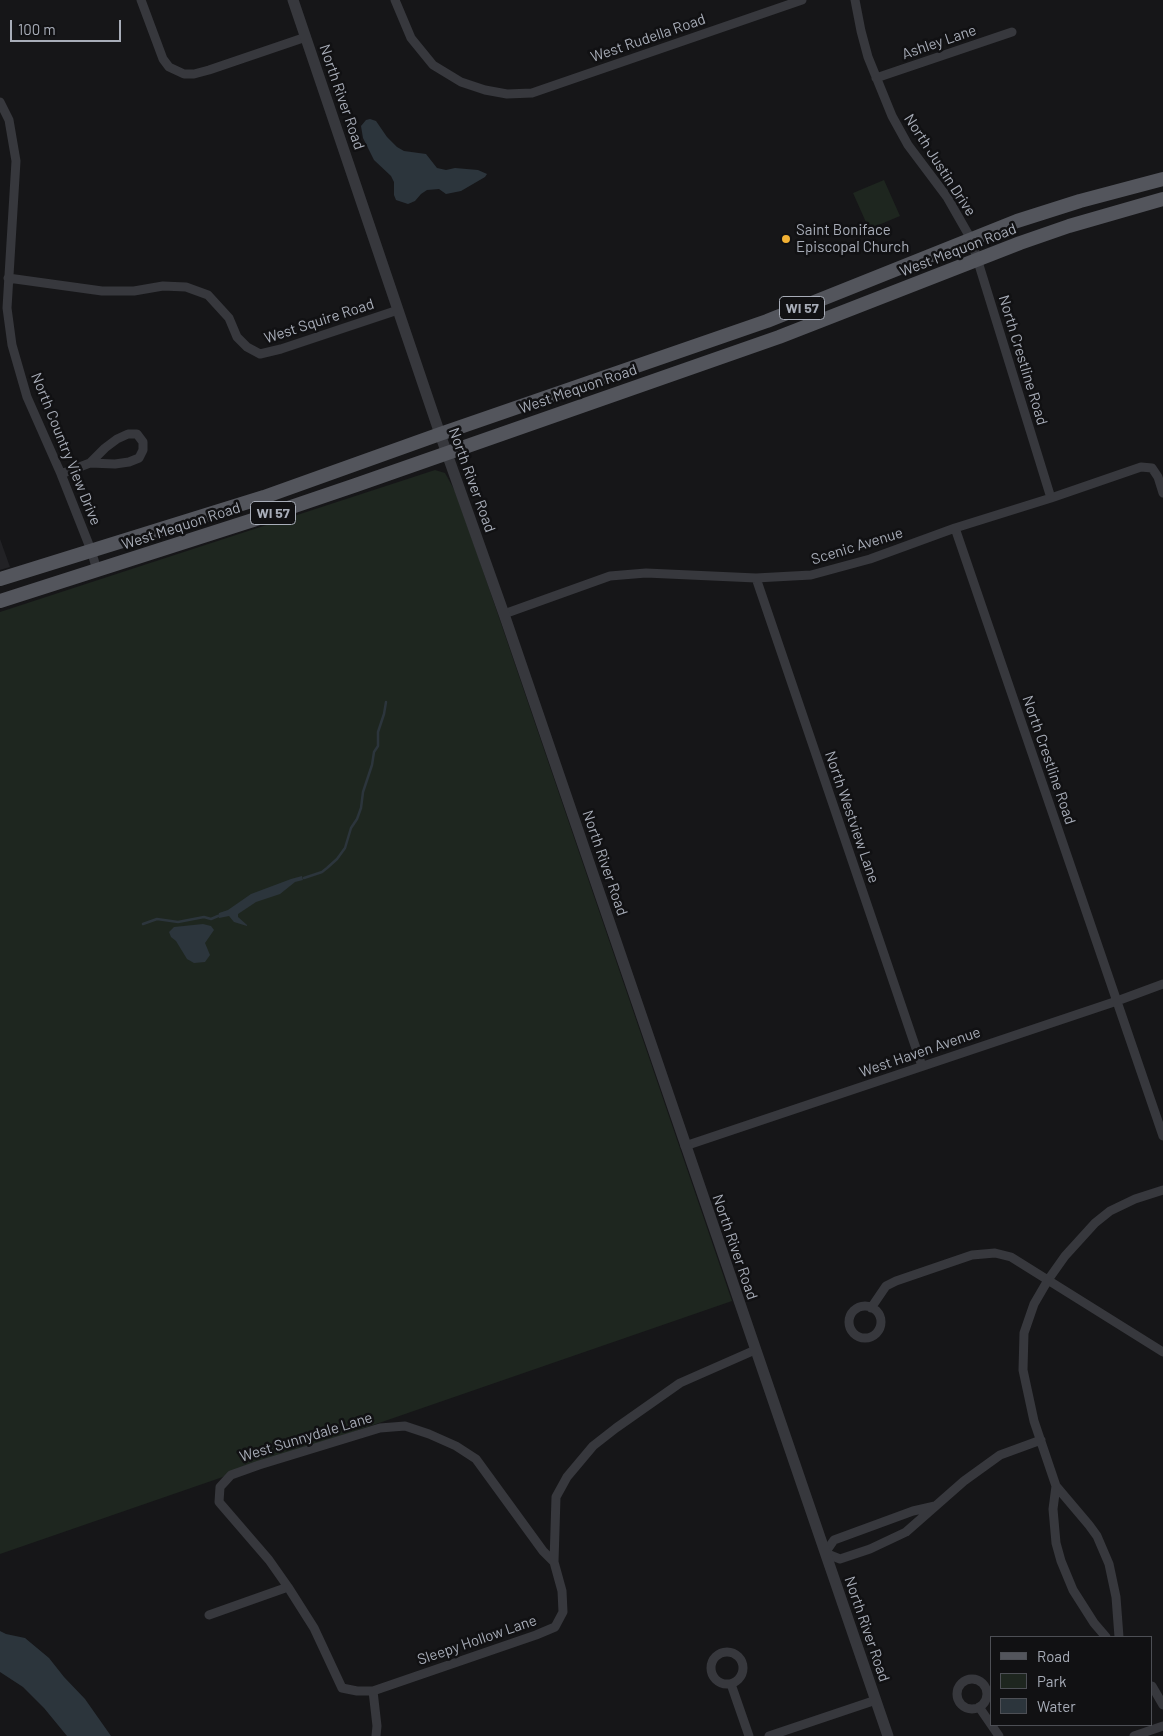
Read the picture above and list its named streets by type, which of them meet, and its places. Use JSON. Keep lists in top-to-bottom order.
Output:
{
  "streets": {
    "main road": ["West Mequon Road", "WI 57"],
    "street": [
      "West Rudella Road",
      "Ashley Lane",
      "North River Road",
      "North Justin Drive",
      "West Squire Road",
      "North Crestline Road",
      "North Country View Drive",
      "Scenic Avenue",
      "North Westview Lane",
      "West Haven Avenue",
      "West Sunnydale Lane",
      "Sleepy Hollow Lane"
    ]
  },
  "crossings": [
    ["Ashley Lane", "North Justin Drive"],
    ["North River Road", "West Mequon Road"],
    ["North River Road", "West Squire Road"],
    ["North River Road", "Scenic Avenue"],
    ["North River Road", "West Haven Avenue"],
    ["North Justin Drive", "West Mequon Road"],
    ["North Justin Drive", "North Crestline Road"],
    ["West Mequon Road", "North Crestline Road"],
    ["West Mequon Road", "North Country View Drive"],
    ["West Squire Road", "North Country View Drive"],
    ["North Crestline Road", "Scenic Avenue"],
    ["North Crestline Road", "West Haven Avenue"],
    ["Scenic Avenue", "North Westview Lane"],
    ["North Westview Lane", "West Haven Avenue"],
    ["West Sunnydale Lane", "Sleepy Hollow Lane"]
  ],
  "places": ["Saint Boniface Episcopal Church"],
  "legend": ["Road", "Park", "Water"],
  "scale_bar": "100 m"
}
